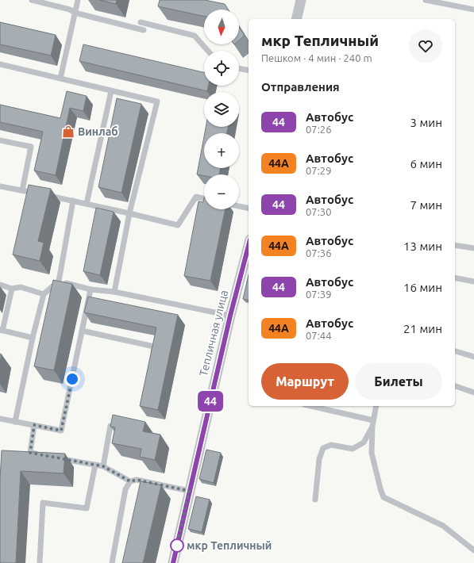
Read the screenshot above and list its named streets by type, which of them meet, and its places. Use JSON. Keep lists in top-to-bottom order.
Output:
{
  "streets": {
    "street": ["Тепличная улица"]
  },
  "places": {
    "shop": ["Винлаб"],
    "other": ["мкр Тепличный"]
  },
  "lines": ["bus line 44"],
  "north": "bottom",
  "page": {
    "on_map": "44",
    "map_buttons": ["+", "−"],
    "heading": [
      ["мкр Тепличный", "Пешком · 4 мин · 240 m"],
      "Отправления"
    ],
    "list": [
      {
        "mark": "44",
        "name": "Автобус",
        "note": "07:26",
        "value": "3 мин"
      },
      {
        "mark": "44А",
        "name": "Автобус",
        "note": "07:29",
        "value": "6 мин"
      },
      {
        "mark": "44",
        "name": "Автобус",
        "note": "07:30",
        "value": "7 мин"
      },
      {
        "mark": "44А",
        "name": "Автобус",
        "note": "07:36",
        "value": "13 мин"
      },
      {
        "mark": "44",
        "name": "Автобус",
        "note": "07:39",
        "value": "16 мин"
      },
      {
        "mark": "44А",
        "name": "Автобус",
        "note": "07:44",
        "value": "21 мин"
      }
    ],
    "buttons": ["Маршрут", "Билеты"]
  }
}
